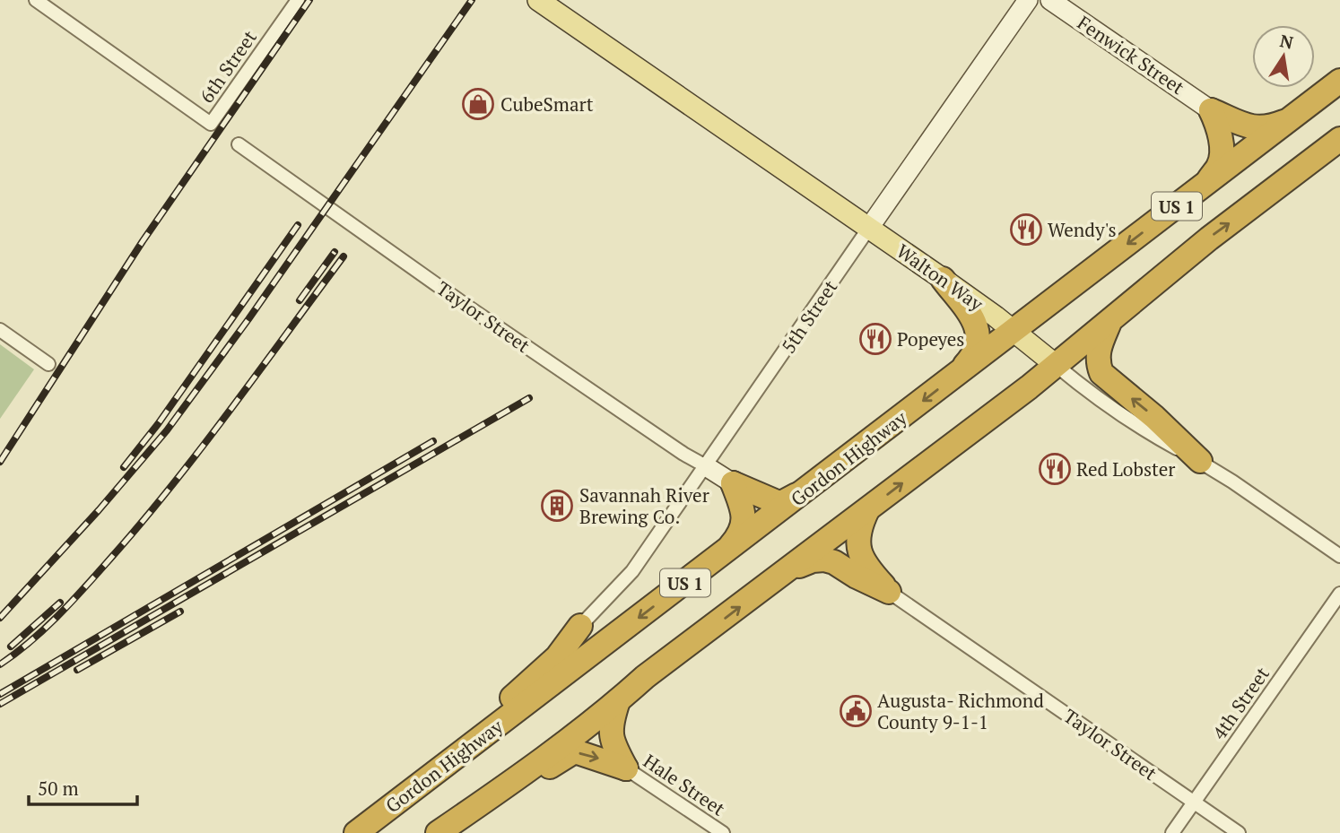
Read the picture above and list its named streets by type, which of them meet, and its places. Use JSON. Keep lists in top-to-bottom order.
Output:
{
  "streets": {
    "highway": ["US 1", "Gordon Highway"],
    "main road": [
      "Fenwick Street",
      "Walton Way",
      "Taylor Street",
      "5th Street"
    ],
    "street": ["6th Street", "4th Street", "Hale Street"]
  },
  "crossings": [
    ["US 1", "Walton Way"],
    ["Walton Way", "5th Street"],
    ["Walton Way", "Gordon Highway"],
    ["Taylor Street", "5th Street"],
    ["Taylor Street", "4th Street"]
  ],
  "places": {
    "shop": ["CubeSmart"],
    "restaurant": ["Wendy's", "Popeyes", "Red Lobster"],
    "building": ["Savannah River Brewing Co."],
    "public building": ["Augusta- Richmond County 9-1-1"]
  },
  "scale_bar": "50 m",
  "north": "top"
}
